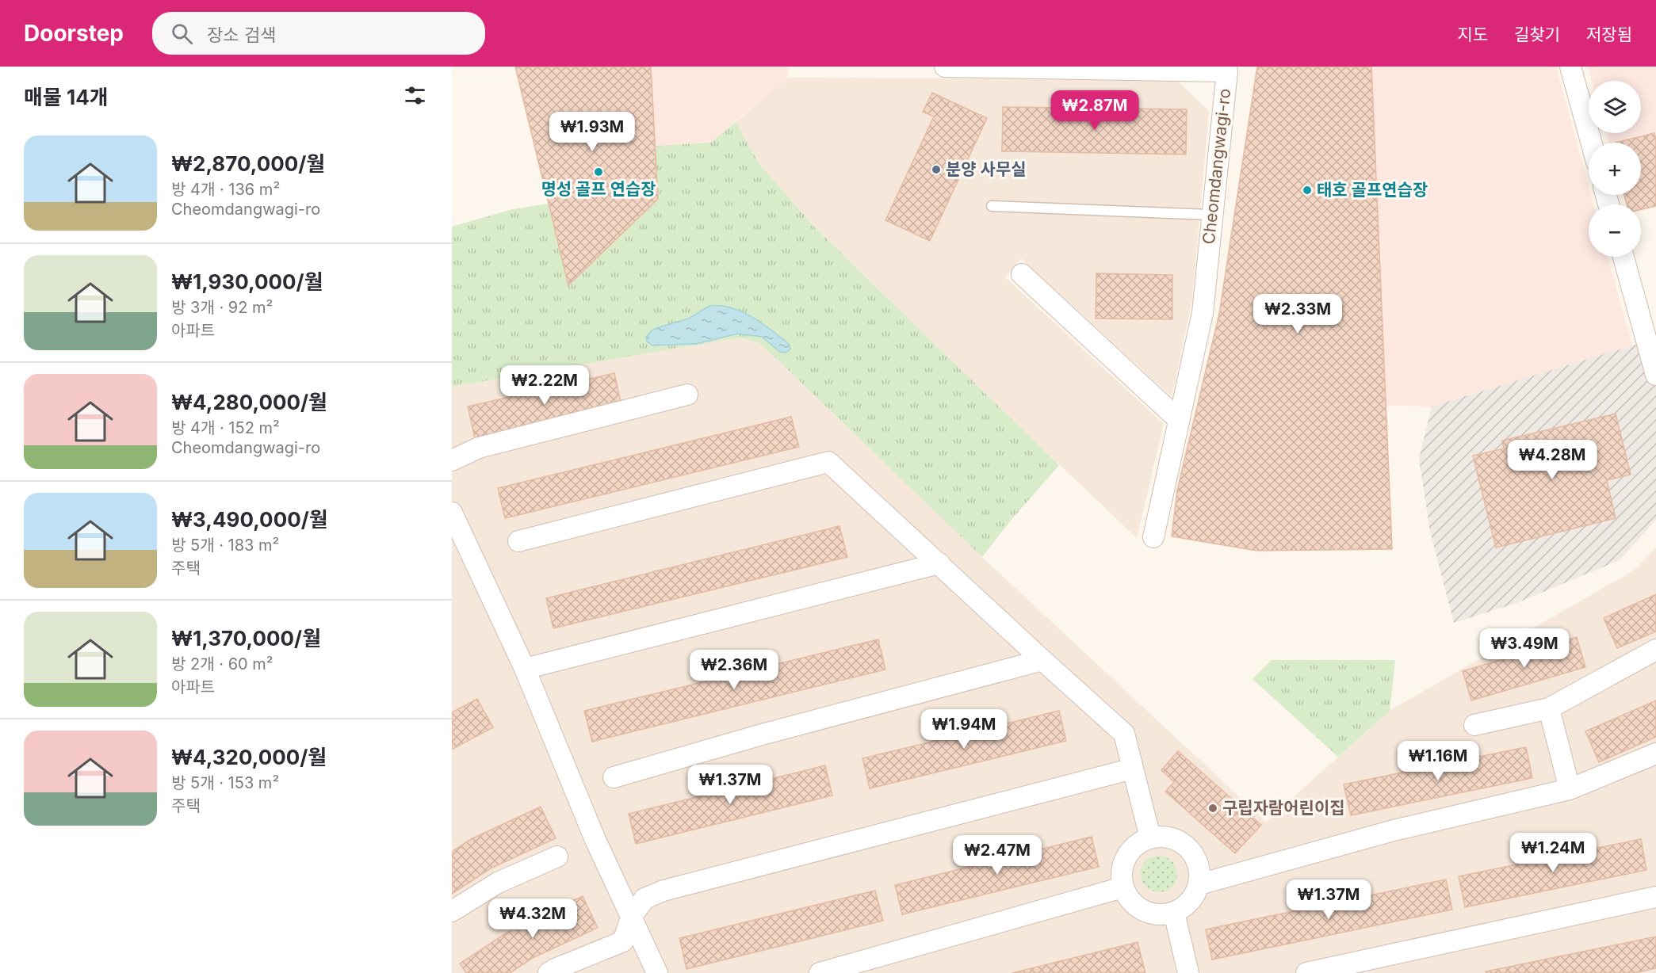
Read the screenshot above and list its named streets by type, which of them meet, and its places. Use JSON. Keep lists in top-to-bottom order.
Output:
{
  "streets": {
    "street": ["Cheomdangwagi-ro"]
  },
  "places": [
    "분양 사무실",
    "명성 골프 연습장",
    "태호 골프연습장",
    "구립자람어린이집"
  ],
  "page": {
    "header": "Doorstep",
    "search": "장소 검색",
    "nav": ["지도", "길찾기", "저장됨"],
    "heading": "매물 14개",
    "map_buttons": ["+", "−"],
    "price": [
      "₩2.87M",
      "₩1.93M",
      "₩2.33M",
      "₩2.22M",
      "₩4.28M",
      "₩3.49M",
      "₩2.36M",
      "₩1.94M",
      "₩1.16M",
      "₩1.37M",
      "₩1.24M",
      "₩2.47M",
      "₩1.37M",
      "₩4.32M"
    ],
    "list": [
      {
        "name": "₩2,870,000/월",
        "note": "방 4개 · 136 m² · Cheomdangwagi-ro"
      },
      {
        "name": "₩1,930,000/월",
        "note": "방 3개 · 92 m² · 아파트"
      },
      {
        "name": "₩4,280,000/월",
        "note": "방 4개 · 152 m² · Cheomdangwagi-ro"
      },
      {
        "name": "₩3,490,000/월",
        "note": "방 5개 · 183 m² · 주택"
      },
      {
        "name": "₩1,370,000/월",
        "note": "방 2개 · 60 m² · 아파트"
      },
      {
        "name": "₩4,320,000/월",
        "note": "방 5개 · 153 m² · 주택"
      }
    ]
  }
}
